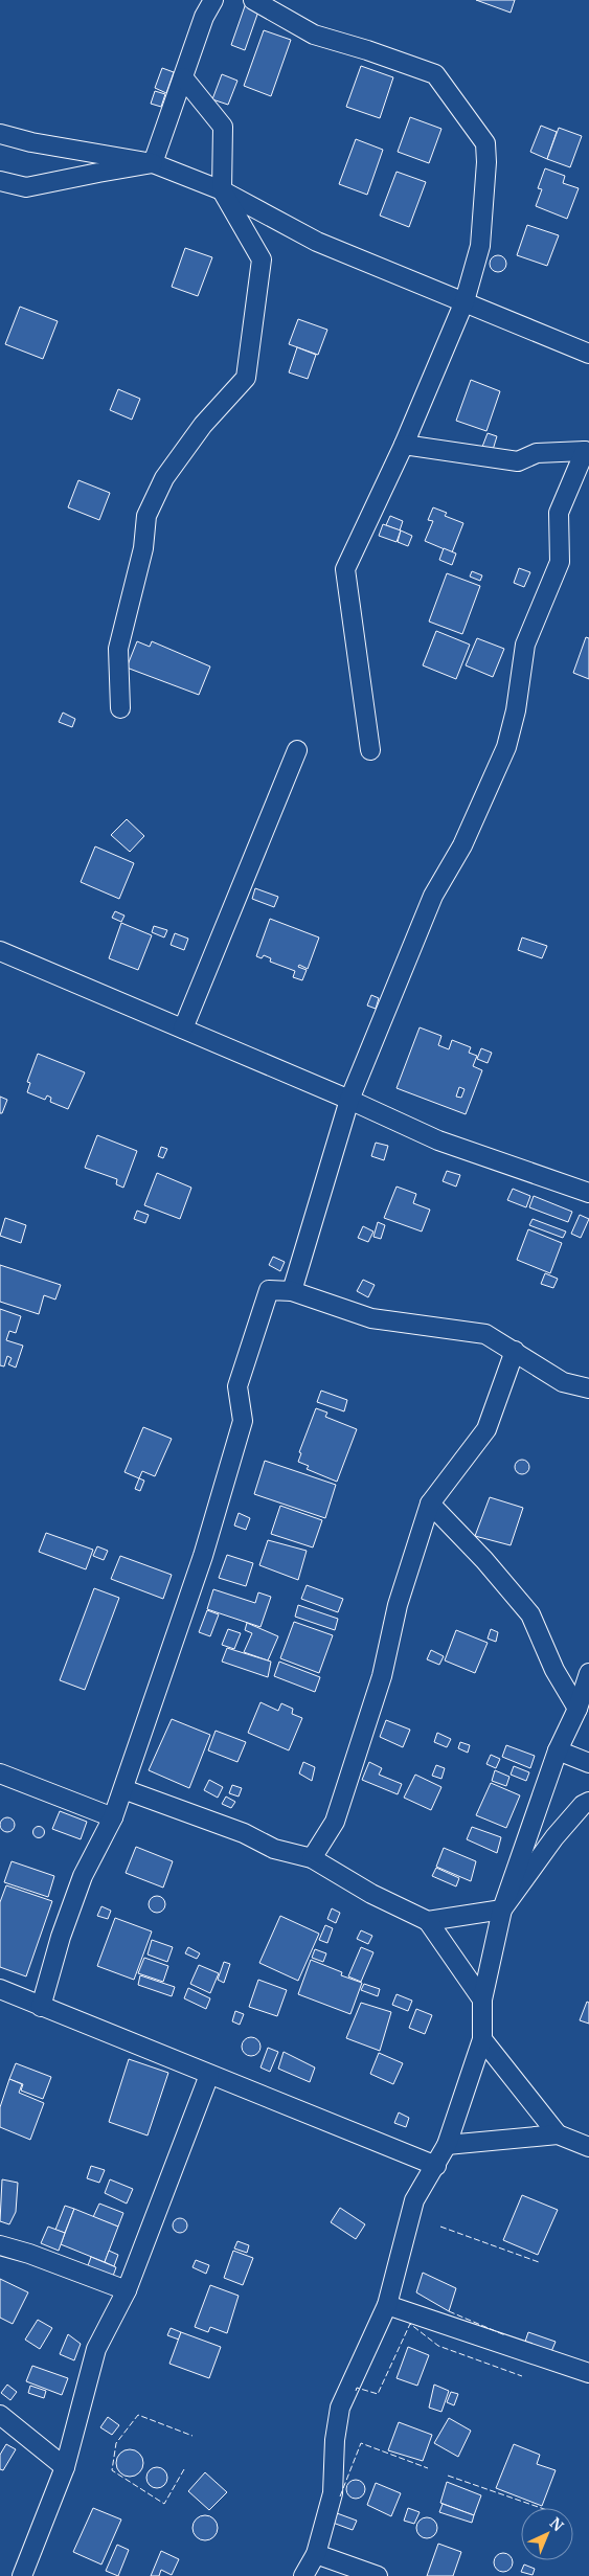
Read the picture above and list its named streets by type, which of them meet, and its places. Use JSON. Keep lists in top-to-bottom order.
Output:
{
  "north": "top right"
}
